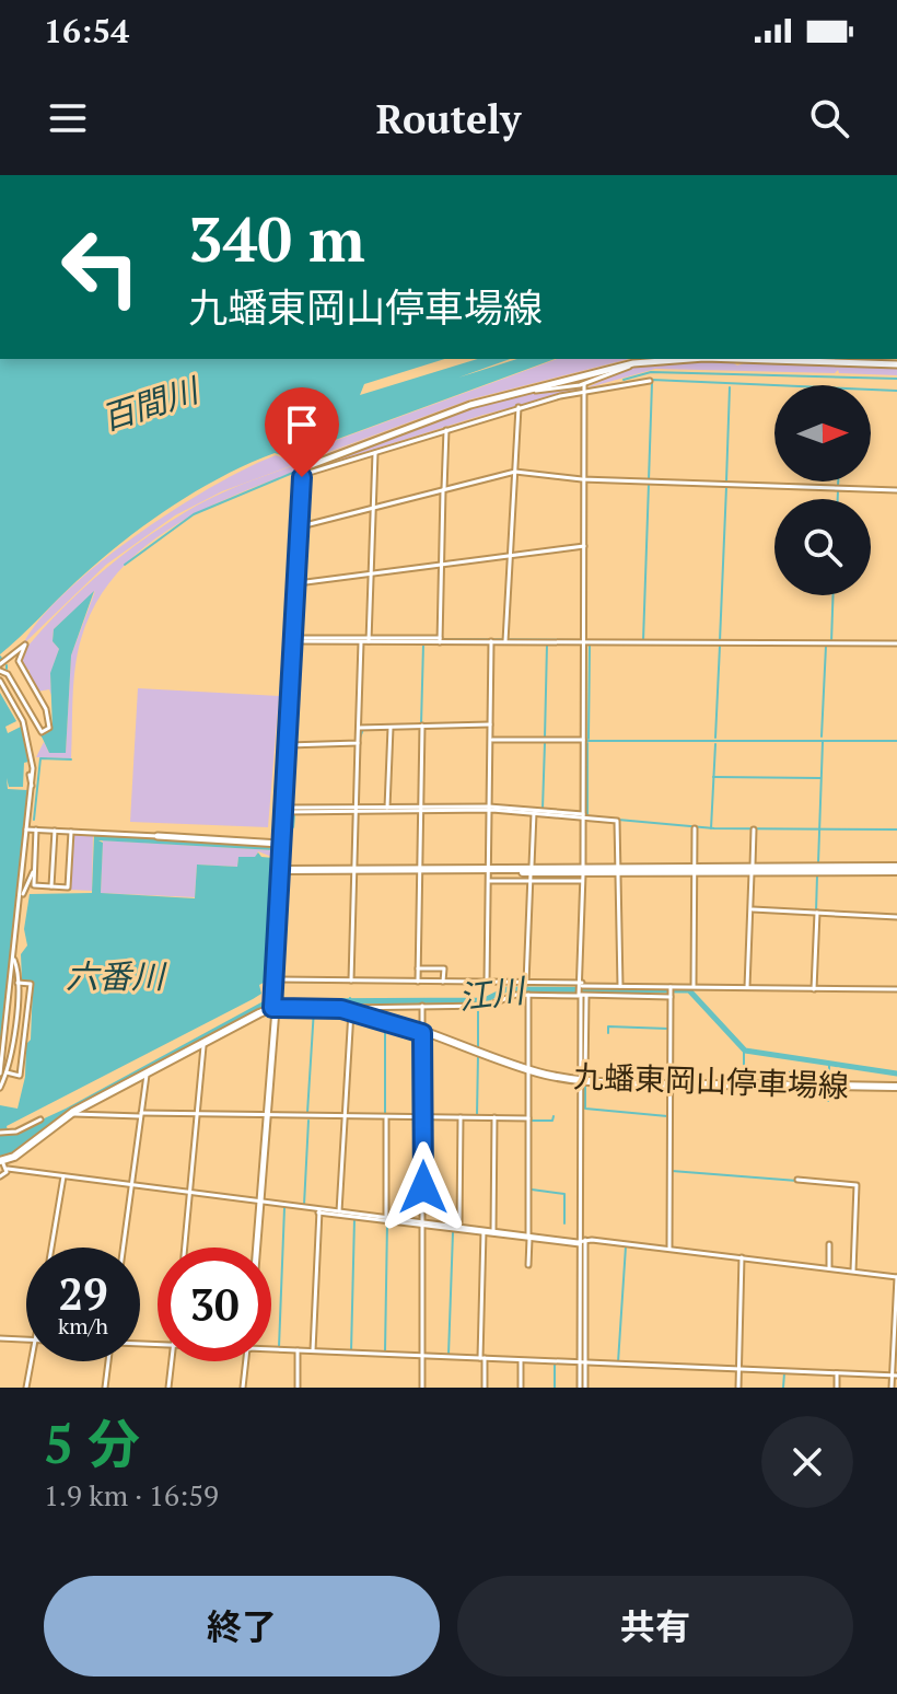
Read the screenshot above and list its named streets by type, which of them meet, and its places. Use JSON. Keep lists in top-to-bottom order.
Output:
{
  "streets": {
    "main road": ["九蟠東岡山停車場線"]
  },
  "water": ["百間川", "六番川", "江川"],
  "north": "right",
  "page": {
    "status": "16:54",
    "header": "Routely",
    "turn": ["340 m", "九蟠東岡山停車場線"],
    "speed": "29 km/h",
    "limit": "30",
    "heading": ["5 分", "1.9 km · 16:59"],
    "buttons": ["終了", "共有"]
  }
}
